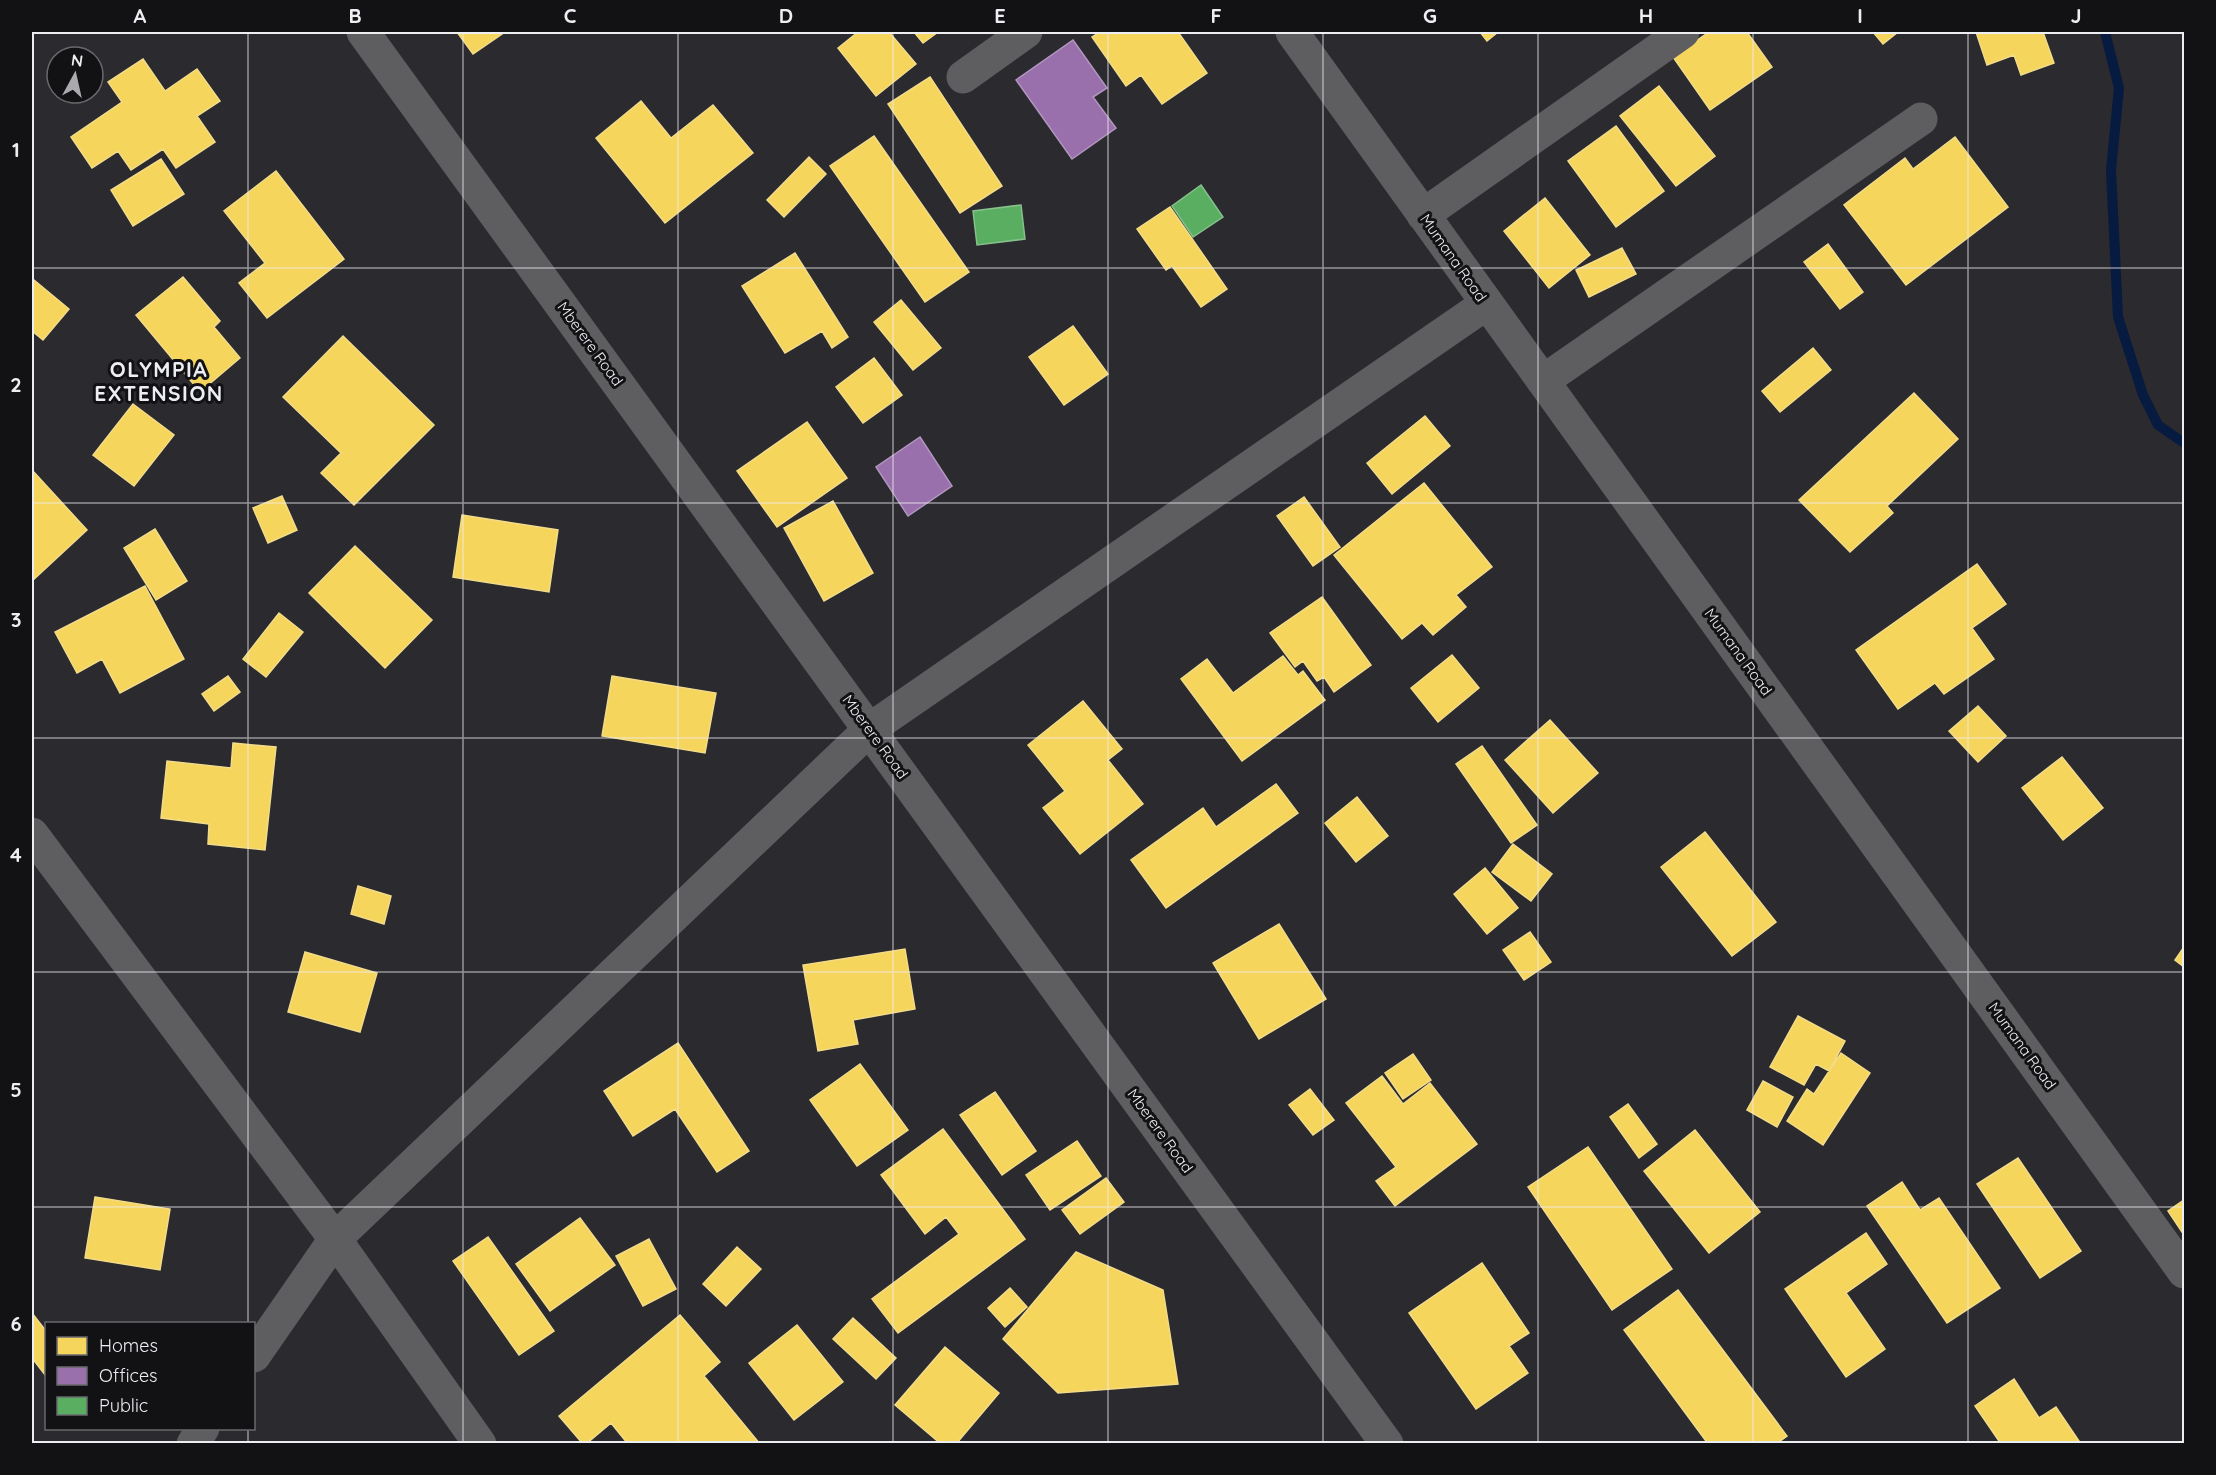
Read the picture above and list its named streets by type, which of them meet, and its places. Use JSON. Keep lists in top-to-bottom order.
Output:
{
  "streets": {
    "street": ["Mumana Road", "Mberere Road"]
  },
  "districts": ["OLYMPIA EXTENSION"],
  "legend": ["Homes", "Offices", "Public"],
  "north": "top",
  "grid": {
    "columns": [
      "A",
      "B",
      "C",
      "D",
      "E",
      "F",
      "G",
      "H",
      "I",
      "J"
    ],
    "rows": [
      "1",
      "2",
      "3",
      "4",
      "5",
      "6"
    ]
  }
}
